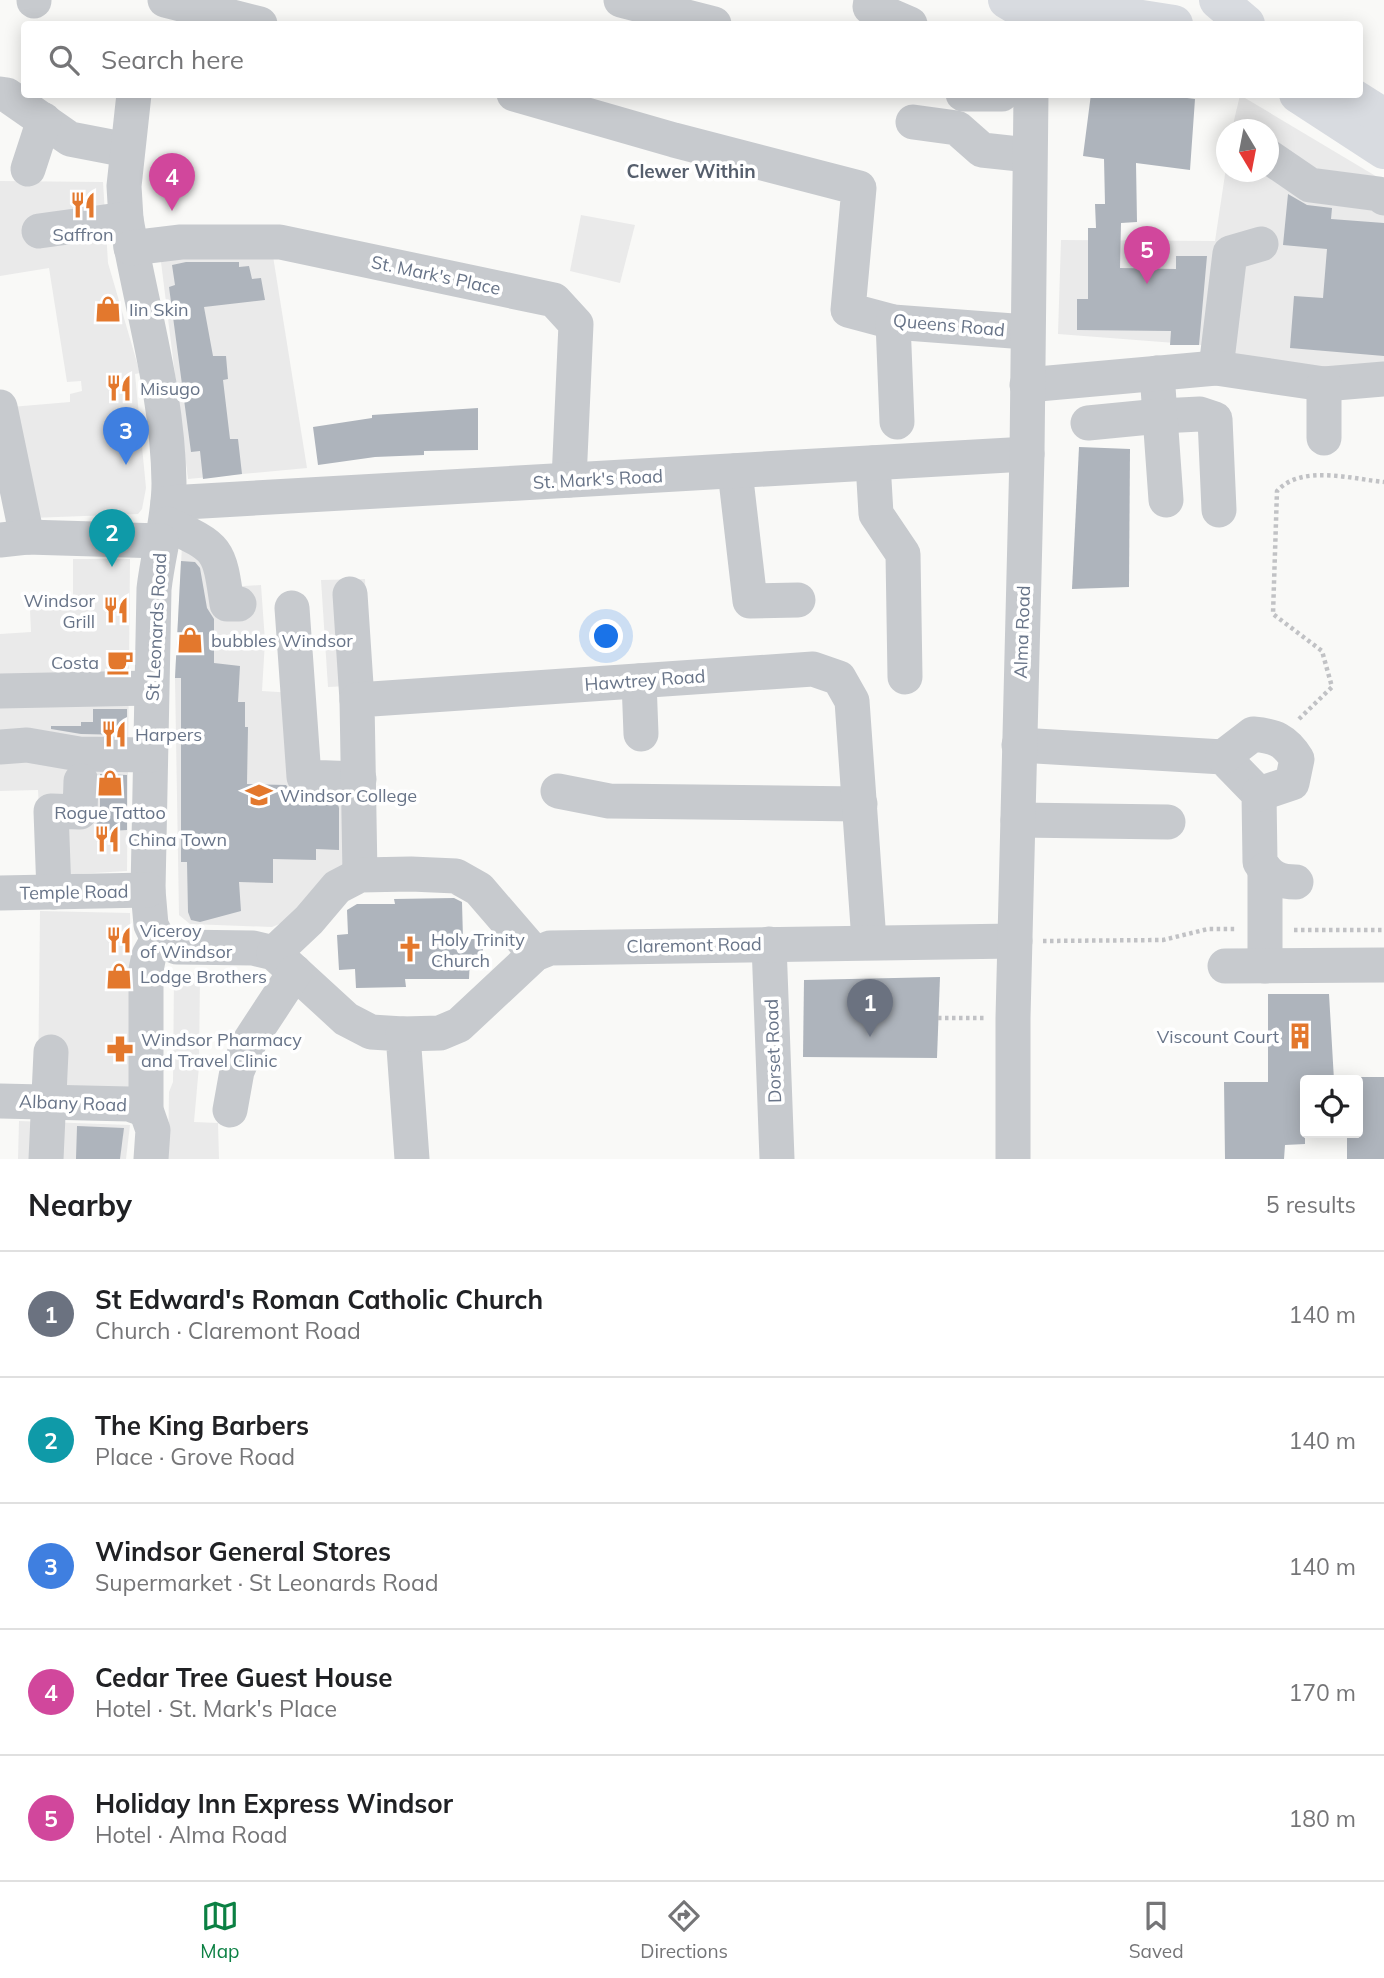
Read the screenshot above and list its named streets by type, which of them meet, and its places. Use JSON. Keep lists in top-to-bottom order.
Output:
{
  "streets": {
    "street": [
      "St. Mark's Place",
      "Queens Road",
      "St. Mark's Road",
      "St Leonards Road",
      "Alma Road",
      "Hawtrey Road",
      "Temple Road",
      "Claremont Road",
      "Dorset Road",
      "Albany Road"
    ]
  },
  "crossings": [
    ["St. Mark's Place", "St. Mark's Road"],
    ["St. Mark's Place", "St Leonards Road"],
    ["Queens Road", "Alma Road"],
    ["St. Mark's Road", "St Leonards Road"],
    ["St. Mark's Road", "Alma Road"],
    ["St Leonards Road", "Temple Road"],
    ["Alma Road", "Claremont Road"],
    ["Hawtrey Road", "Claremont Road"],
    ["Claremont Road", "Dorset Road"]
  ],
  "districts": ["Clewer Within"],
  "places": {
    "restaurant": [
      "Saffron",
      "Misugo",
      "Windsor Grill",
      "Harpers",
      "China Town",
      "Viceroy of Windsor"
    ],
    "shop": [
      "Iin Skin",
      "bubbles Windsor",
      "Rogue Tattoo",
      "Lodge Brothers"
    ],
    "cafe": ["Costa"],
    "school or university": ["Windsor College"],
    "church": ["Holy Trinity Church"],
    "building": ["Viscount Court"],
    "pharmacy": ["Windsor Pharmacy and Travel Clinic"]
  },
  "north": "bottom",
  "page": {
    "search": "Search here",
    "pins": [
      "4",
      "5",
      "3",
      "2",
      "1"
    ],
    "heading": ["Nearby", "5 results"],
    "list": [
      {
        "mark": "1",
        "name": "St Edward's Roman Catholic Church",
        "note": "Church · Claremont Road",
        "value": "140 m"
      },
      {
        "mark": "2",
        "name": "The King Barbers",
        "note": "Place · Grove Road",
        "value": "140 m"
      },
      {
        "mark": "3",
        "name": "Windsor General Stores",
        "note": "Supermarket · St Leonards Road",
        "value": "140 m"
      },
      {
        "mark": "4",
        "name": "Cedar Tree Guest House",
        "note": "Hotel · St. Mark's Place",
        "value": "170 m"
      },
      {
        "mark": "5",
        "name": "Holiday Inn Express Windsor",
        "note": "Hotel · Alma Road",
        "value": "180 m"
      }
    ],
    "nav": ["Map", "Directions", "Saved"]
  }
}
